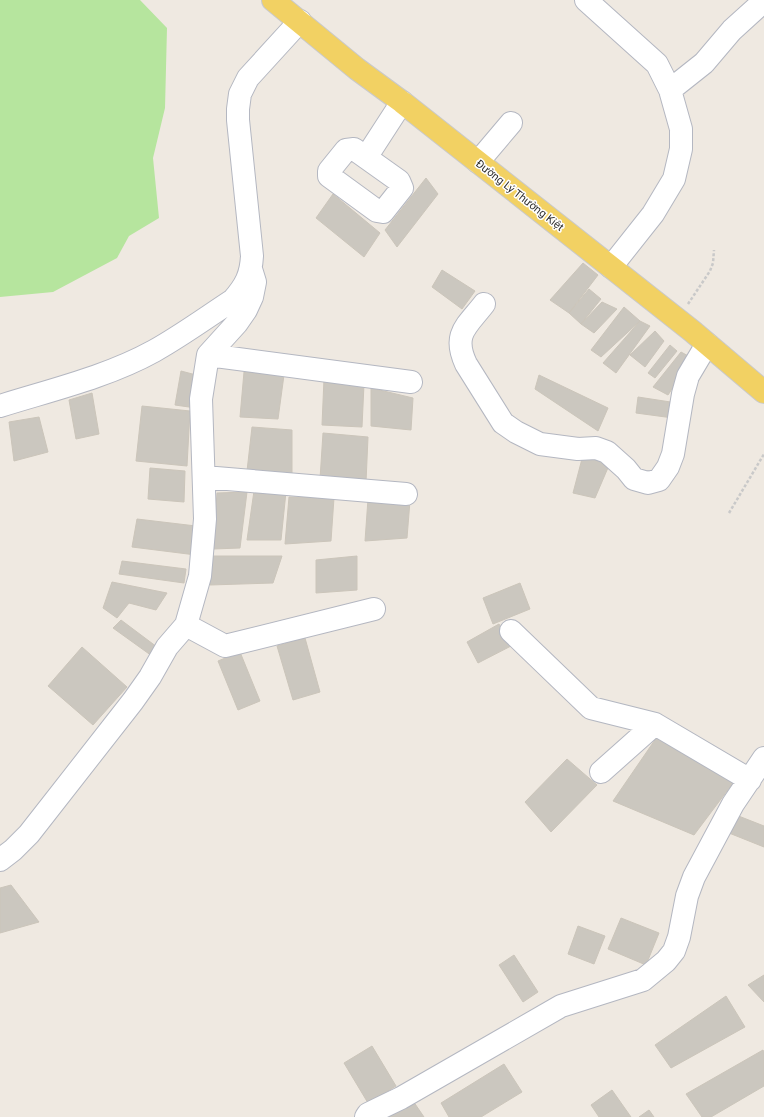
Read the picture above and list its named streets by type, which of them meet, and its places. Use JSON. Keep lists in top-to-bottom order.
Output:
{
  "streets": {
    "main road": ["Đường Lý Thường Kiệt"]
  }
}
